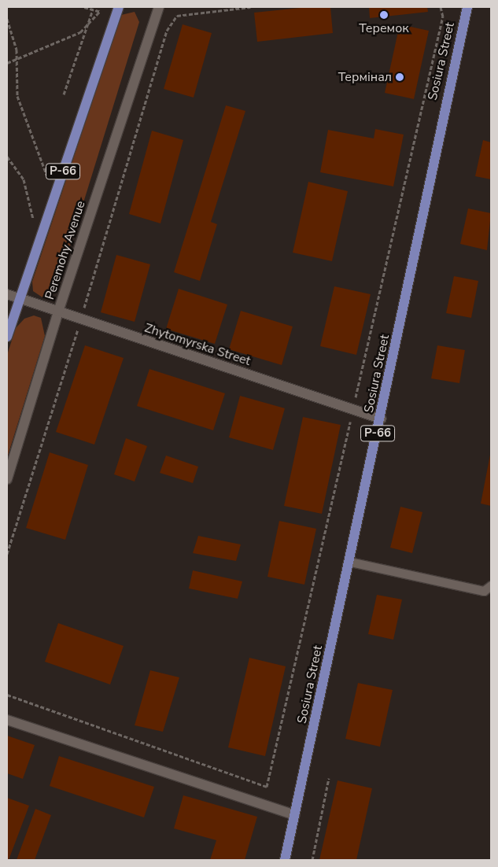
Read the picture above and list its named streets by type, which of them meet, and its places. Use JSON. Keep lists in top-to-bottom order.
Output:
{
  "streets": {
    "main road": ["Sosiura Street", "Р-66"],
    "street": ["Peremohy Avenue", "Zhytomyrska Street"]
  },
  "crossings": [
    ["Sosiura Street", "Zhytomyrska Street"],
    ["Р-66", "Zhytomyrska Street"],
    ["Peremohy Avenue", "Zhytomyrska Street"]
  ],
  "places": ["Теремок", "Термінал"]
}
